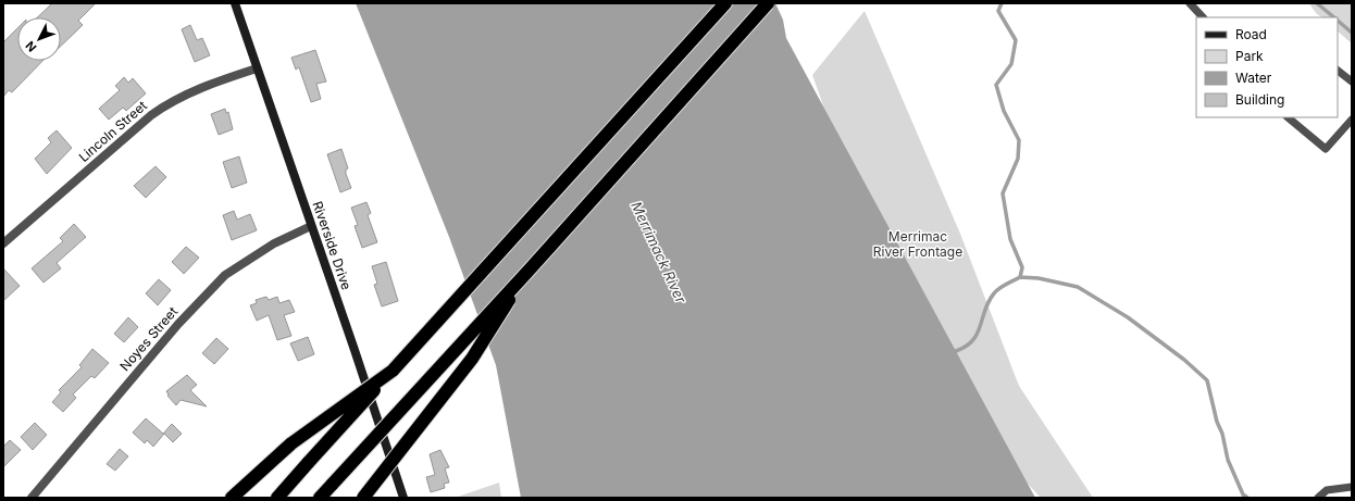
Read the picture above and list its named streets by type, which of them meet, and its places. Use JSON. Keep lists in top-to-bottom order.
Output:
{
  "streets": {
    "main road": ["Riverside Drive"],
    "street": ["Lincoln Street", "Noyes Street"]
  },
  "crossings": [
    ["Lincoln Street", "Riverside Drive"],
    ["Riverside Drive", "Noyes Street"]
  ],
  "water": ["Merrimack River"],
  "parks": ["Merrimac River Frontage"],
  "legend": [
    "Road",
    "Park",
    "Water",
    "Building"
  ],
  "north": "bottom left"
}
